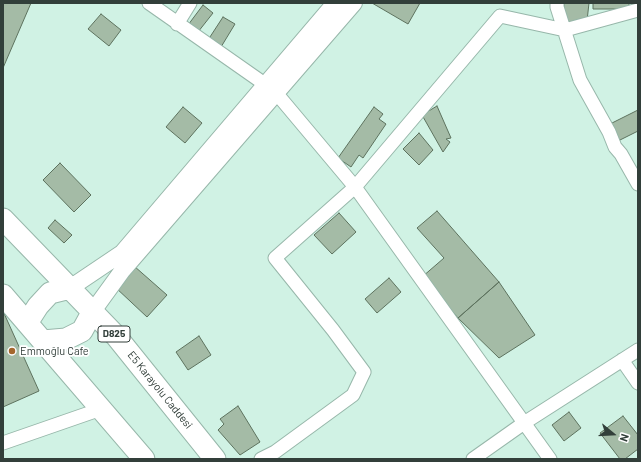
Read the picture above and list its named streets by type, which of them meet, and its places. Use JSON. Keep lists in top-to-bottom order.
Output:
{
  "streets": {
    "highway": ["D825", "E5 Karayolu Caddesi"]
  },
  "places": ["Emmoğlu Cafe"],
  "north": "right"
}
